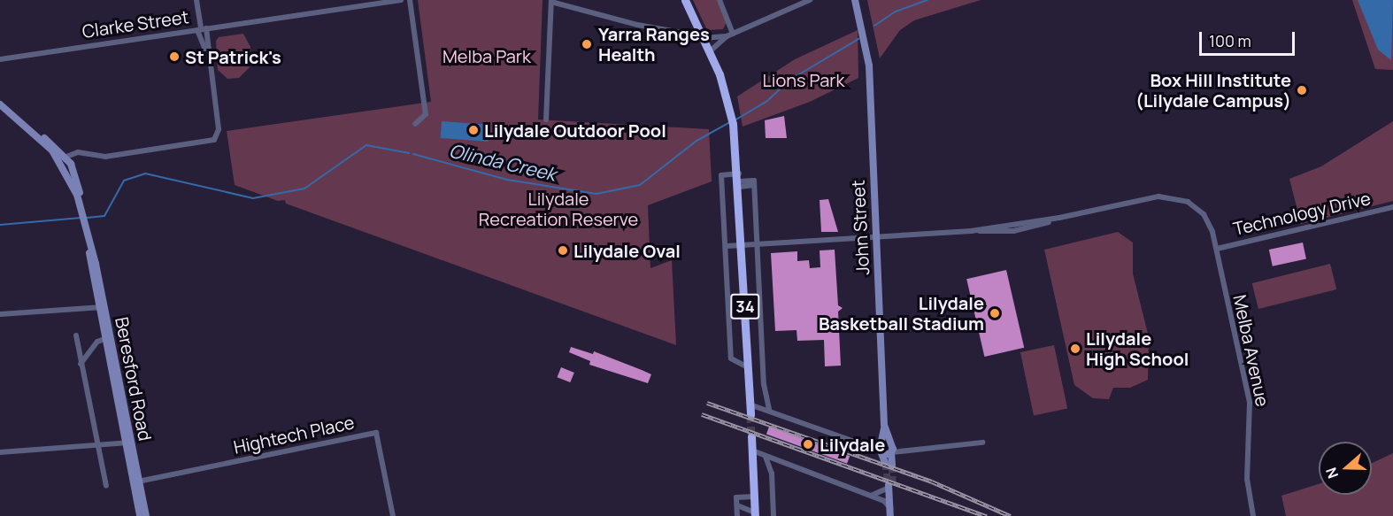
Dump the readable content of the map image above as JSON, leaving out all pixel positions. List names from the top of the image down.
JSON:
{
  "streets": {
    "highway": ["34"],
    "main road": ["John Street", "Beresford Road"],
    "street": [
      "Clarke Street",
      "Technology Drive",
      "Melba Avenue",
      "Hightech Place"
    ]
  },
  "crossings": [
    ["Technology Drive", "Melba Avenue"],
    ["John Street", "Melba Avenue"],
    ["Beresford Road", "Hightech Place"]
  ],
  "water": ["Olinda Creek"],
  "parks": ["Melba Park", "Lions Park", "Lilydale Recreation Reserve"],
  "places": [
    "Yarra Ranges Health",
    "St Patrick's",
    "Box Hill Institute (Lilydale Campus)",
    "Lilydale Outdoor Pool",
    "Lilydale Oval",
    "Lilydale Basketball Stadium",
    "Lilydale High School",
    "Lilydale"
  ],
  "scale_bar": "100 m",
  "north": "left"
}
